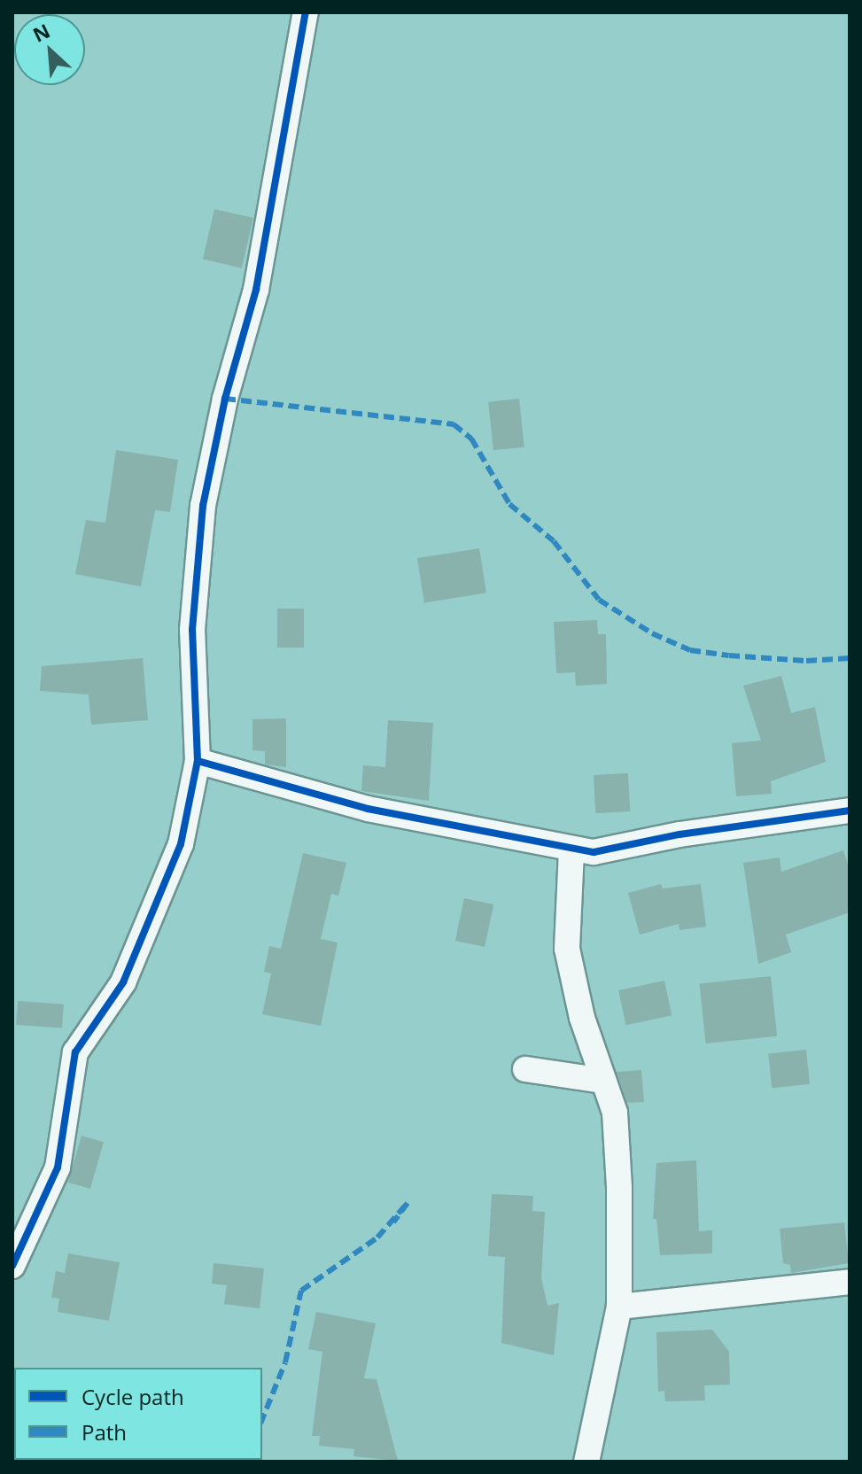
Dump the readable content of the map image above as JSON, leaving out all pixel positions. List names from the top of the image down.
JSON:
{
  "legend": ["Cycle path", "Path"],
  "north": "top left"
}
